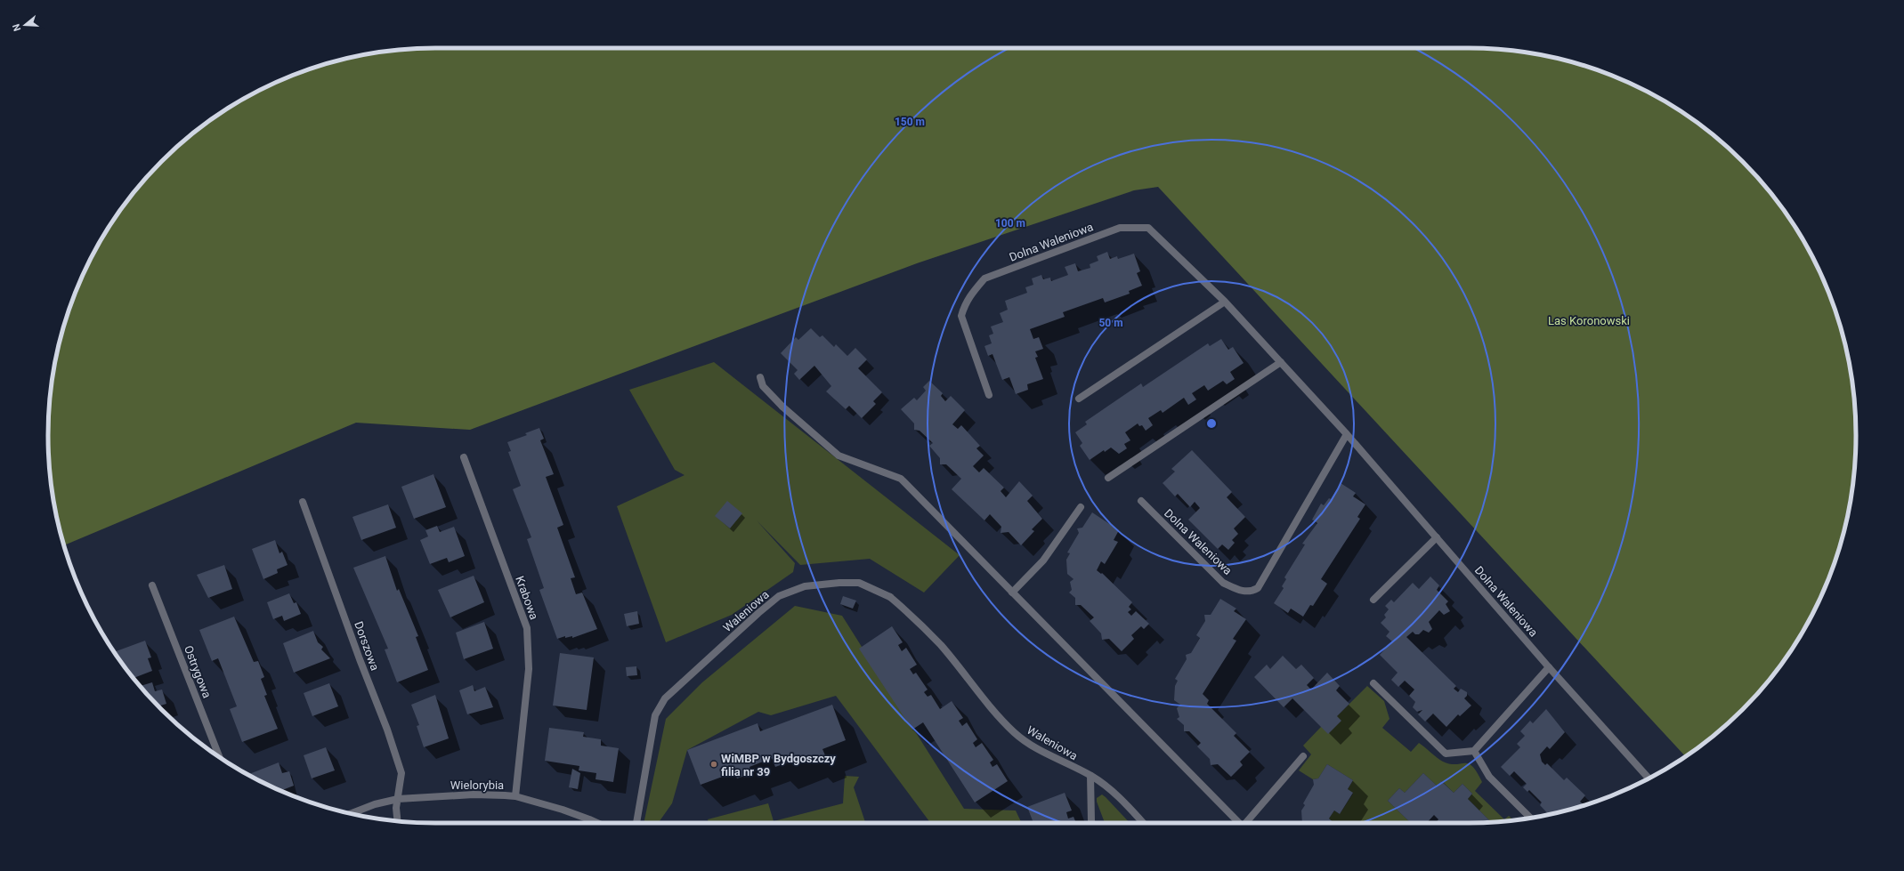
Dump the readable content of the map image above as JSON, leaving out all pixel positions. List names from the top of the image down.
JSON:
{
  "streets": {
    "street": [
      "Dolna Waleniowa",
      "Krabowa",
      "Waleniowa",
      "Dorszowa",
      "Ostrygowa",
      "Wielorybia"
    ]
  },
  "crossings": [
    ["Krabowa", "Wielorybia"],
    ["Dorszowa", "Wielorybia"]
  ],
  "parks": ["Las Koronowski"],
  "places": ["WiMBP w Bydgoszczy filia nr 39"],
  "north": "left",
  "rings": ["150 m", "100 m", "50 m"]
}
